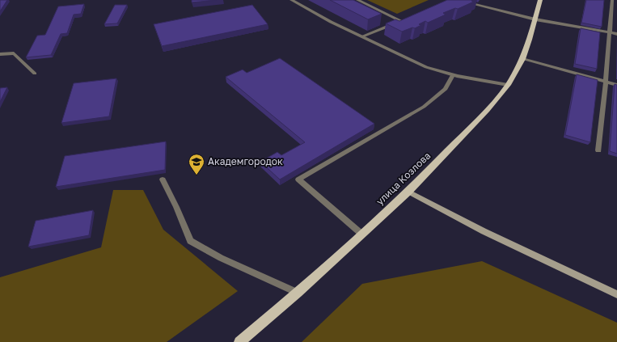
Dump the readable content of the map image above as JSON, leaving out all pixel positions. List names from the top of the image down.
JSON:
{
  "streets": {
    "main road": ["улица Козлова"]
  },
  "places": {
    "school or university": ["Академгородок"]
  }
}
